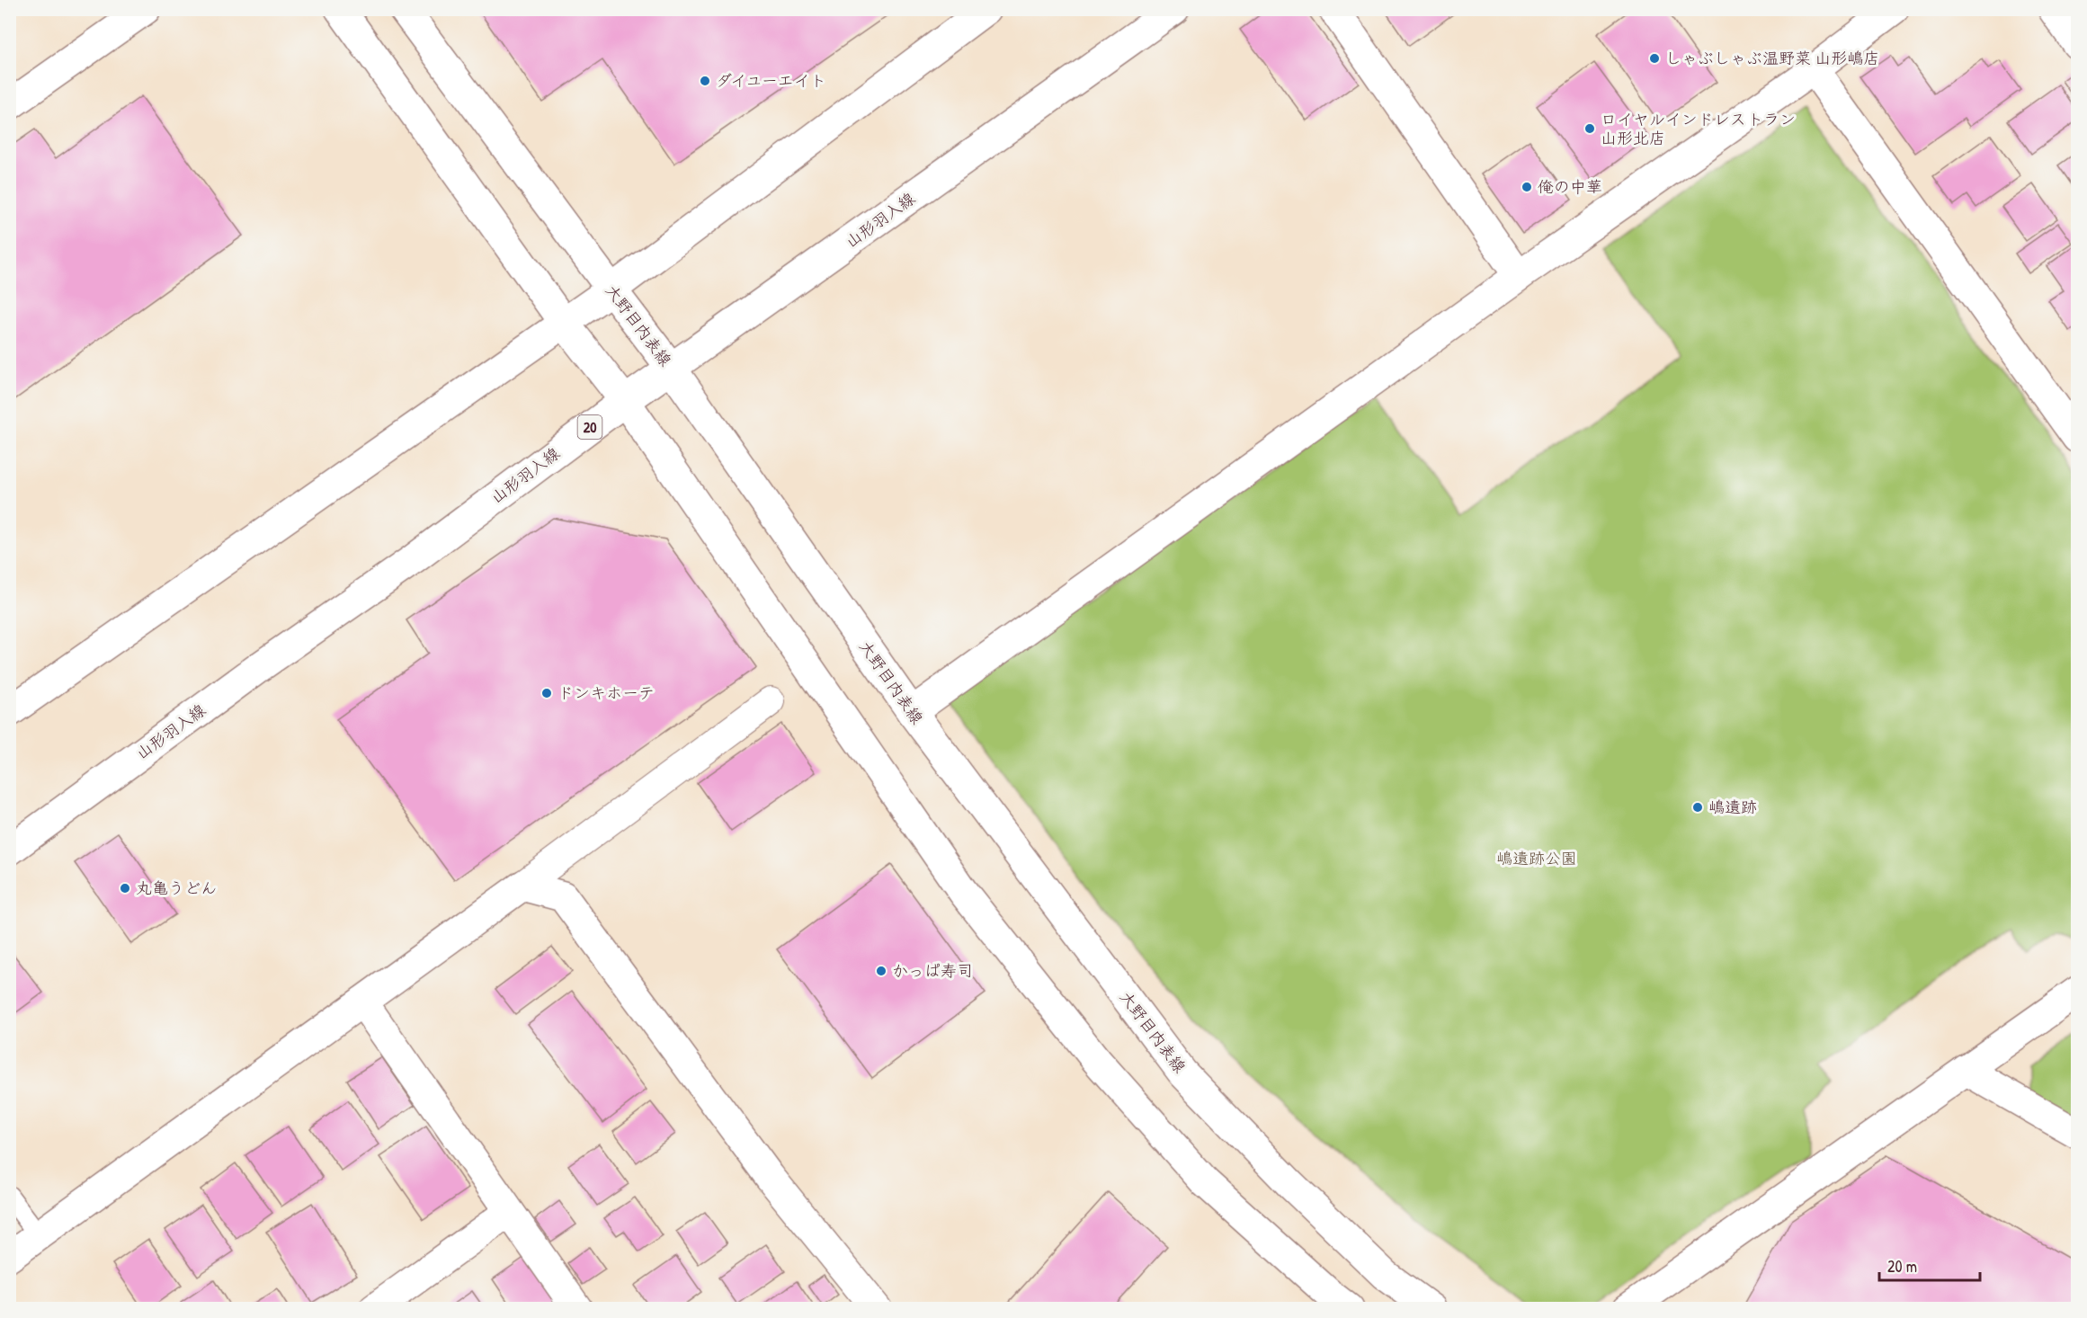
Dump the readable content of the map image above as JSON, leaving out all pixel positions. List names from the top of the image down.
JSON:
{
  "streets": {
    "main road": ["山形羽入線", "大野目内表線", "20"]
  },
  "crossings": [
    ["山形羽入線", "大野目内表線"]
  ],
  "parks": ["嶋遺跡公園"],
  "places": [
    "しゃぶしゃぶ温野菜 山形嶋店",
    "ダイユーエイト",
    "ロイヤルインドレストラン 山形北店",
    "俺の中華",
    "ドンキホーテ",
    "嶋遺跡",
    "丸亀うどん",
    "かっぱ寿司"
  ],
  "scale_bar": "20 m"
}
